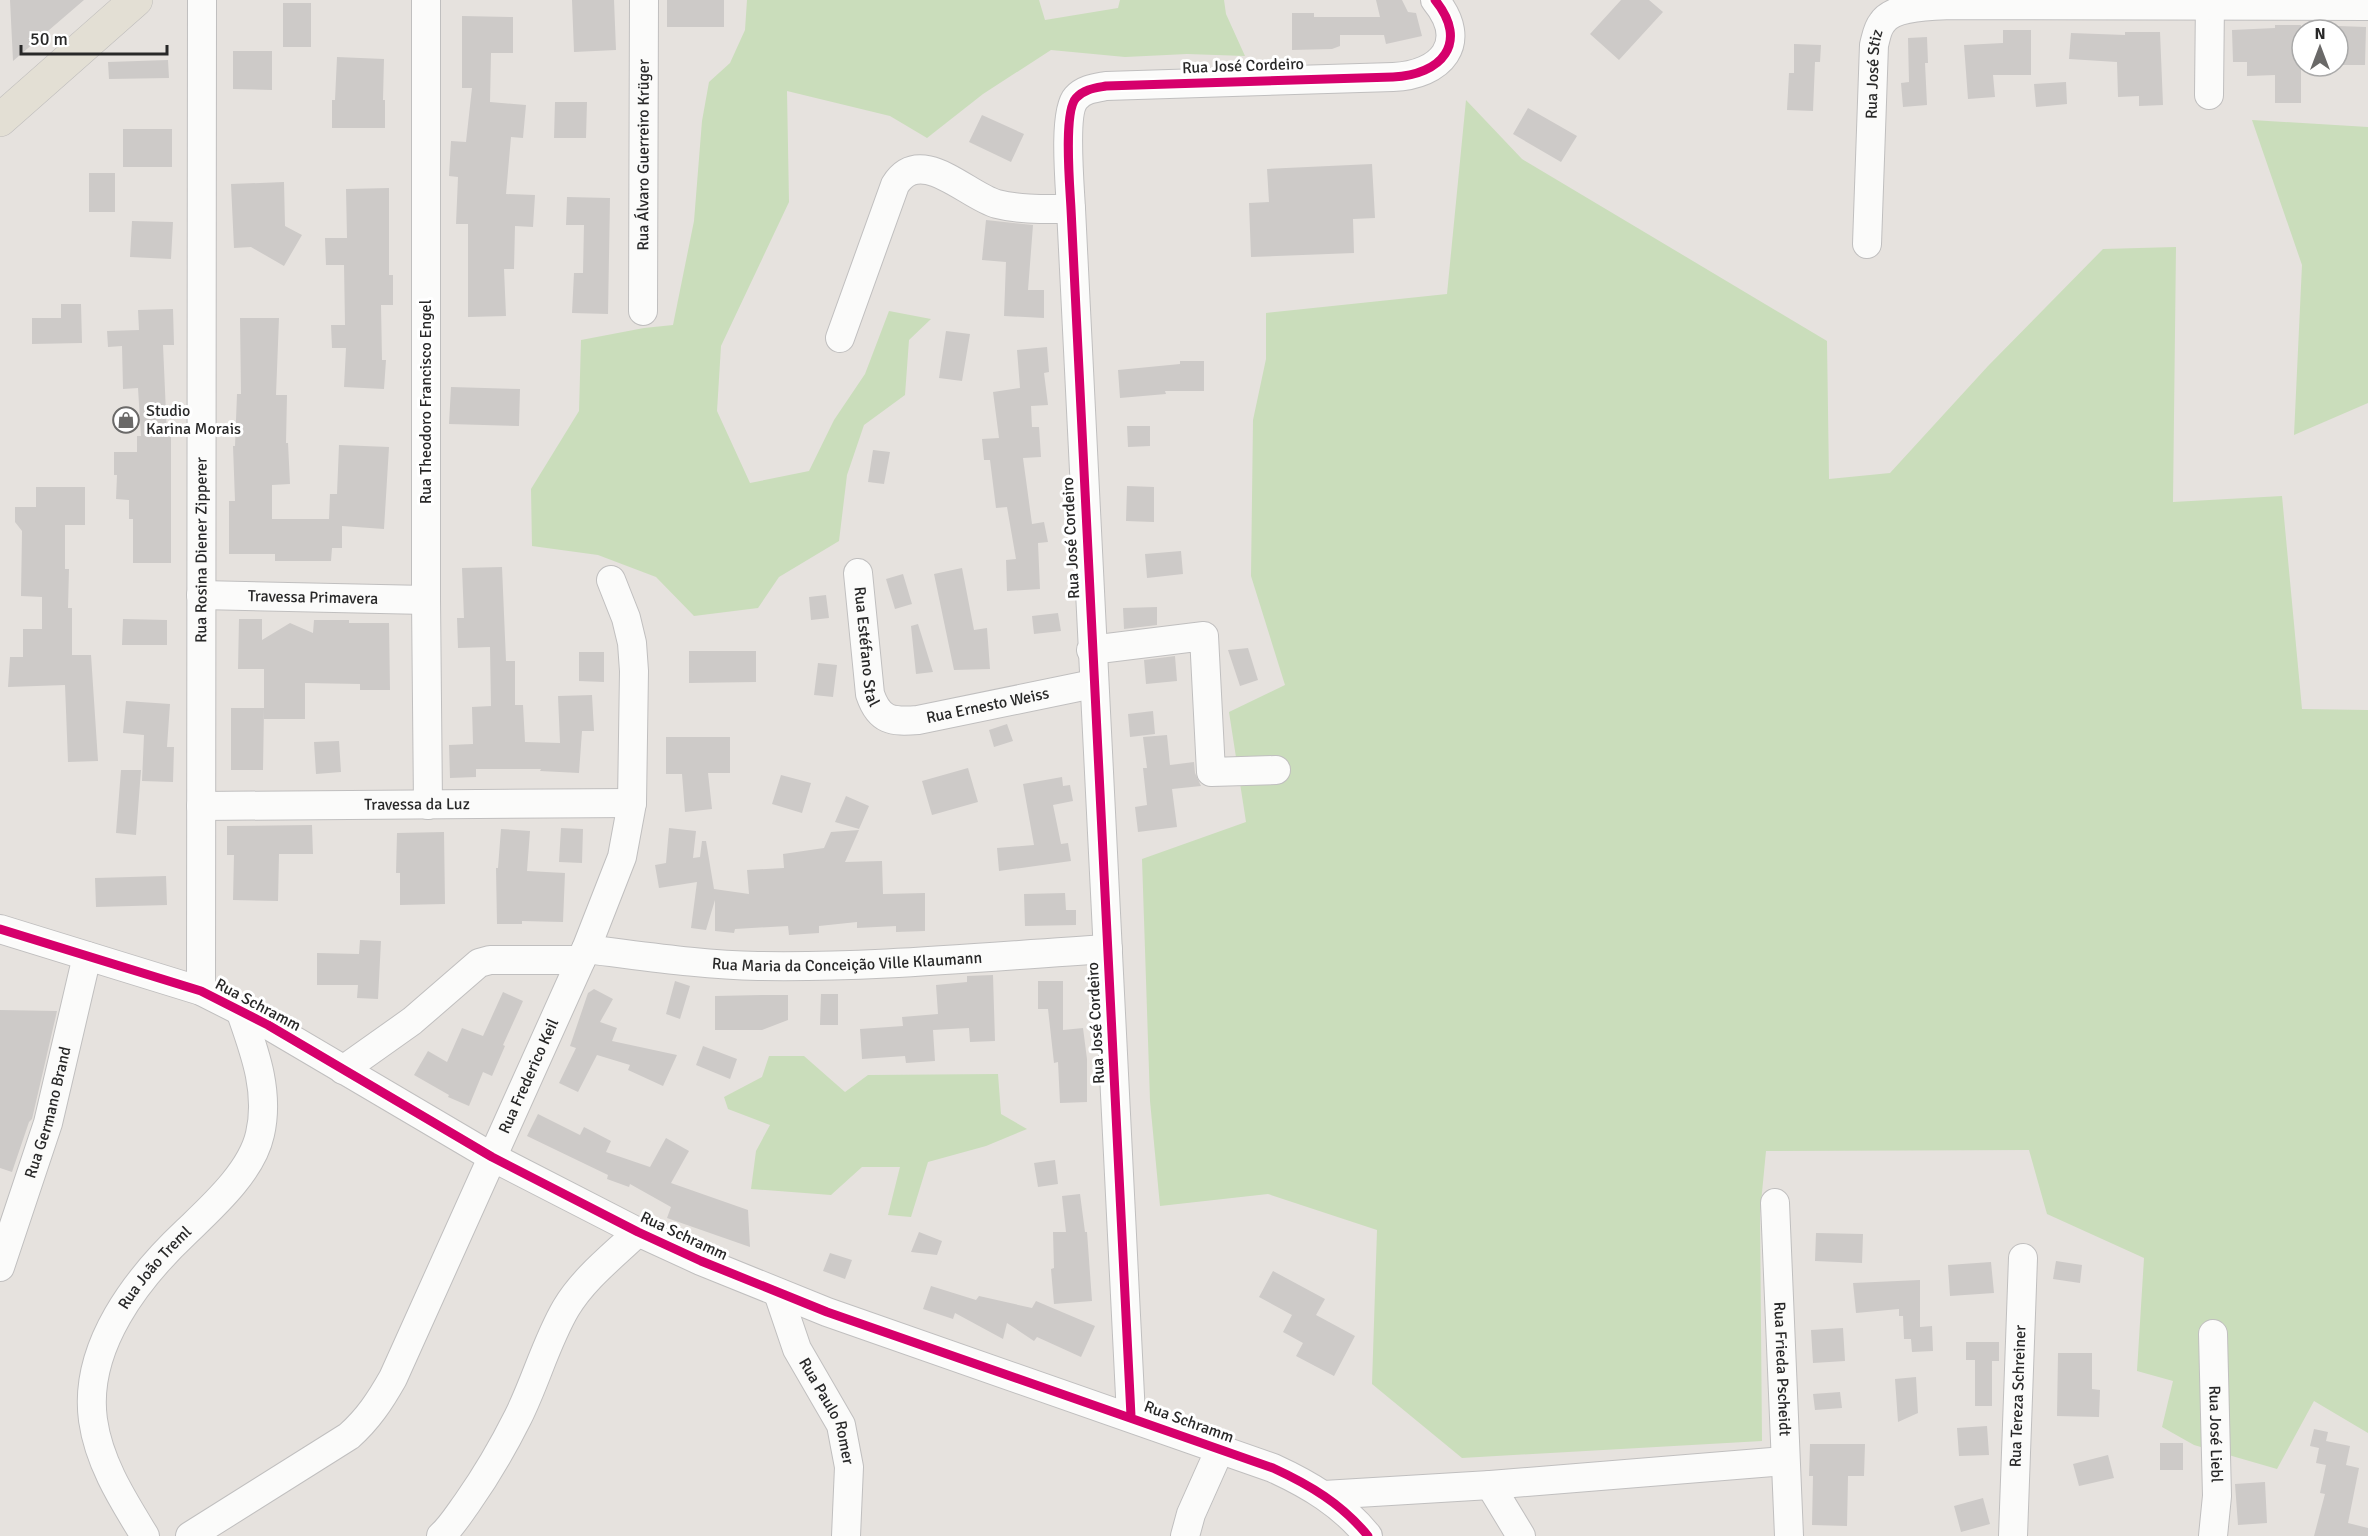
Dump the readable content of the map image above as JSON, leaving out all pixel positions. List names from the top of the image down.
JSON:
{
  "streets": {
    "street": [
      "Rua José Cordeiro",
      "Rua José Stiz",
      "Rua Álvaro Guerreiro Krüger",
      "Rua Theodoro Francisco Engel",
      "Rua Rosina Diener Zipperer",
      "Travessa Primavera",
      "Rua Estéfano Stal",
      "Rua Ernesto Weiss",
      "Travessa da Luz",
      "Rua Maria da Conceição Ville Klaumann",
      "Rua Schramm",
      "Rua Frederico Keil",
      "Rua Germano Brand",
      "Rua João Treml",
      "Rua Frieda Pscheidt",
      "Rua Tereza Schreiner",
      "Rua Paulo Romer",
      "Rua José Liebl"
    ]
  },
  "crossings": [
    ["Rua José Cordeiro", "Rua Ernesto Weiss"],
    ["Rua José Cordeiro", "Rua Maria da Conceição Ville Klaumann"],
    ["Rua José Cordeiro", "Rua Schramm"],
    ["Rua Theodoro Francisco Engel", "Travessa Primavera"],
    ["Rua Theodoro Francisco Engel", "Travessa da Luz"],
    ["Rua Rosina Diener Zipperer", "Travessa Primavera"],
    ["Rua Rosina Diener Zipperer", "Travessa da Luz"],
    ["Rua Rosina Diener Zipperer", "Rua Schramm"],
    ["Rua Estéfano Stal", "Rua Ernesto Weiss"],
    ["Travessa da Luz", "Rua Frederico Keil"],
    ["Rua Maria da Conceição Ville Klaumann", "Rua Schramm"],
    ["Rua Maria da Conceição Ville Klaumann", "Rua Frederico Keil"],
    ["Rua Schramm", "Rua Frederico Keil"],
    ["Rua Schramm", "Rua Germano Brand"],
    ["Rua Schramm", "Rua João Treml"],
    ["Rua Schramm", "Rua Paulo Romer"]
  ],
  "places": {
    "shop": ["Studio Karina Morais"]
  },
  "scale_bar": "50 m",
  "north": "top"
}
